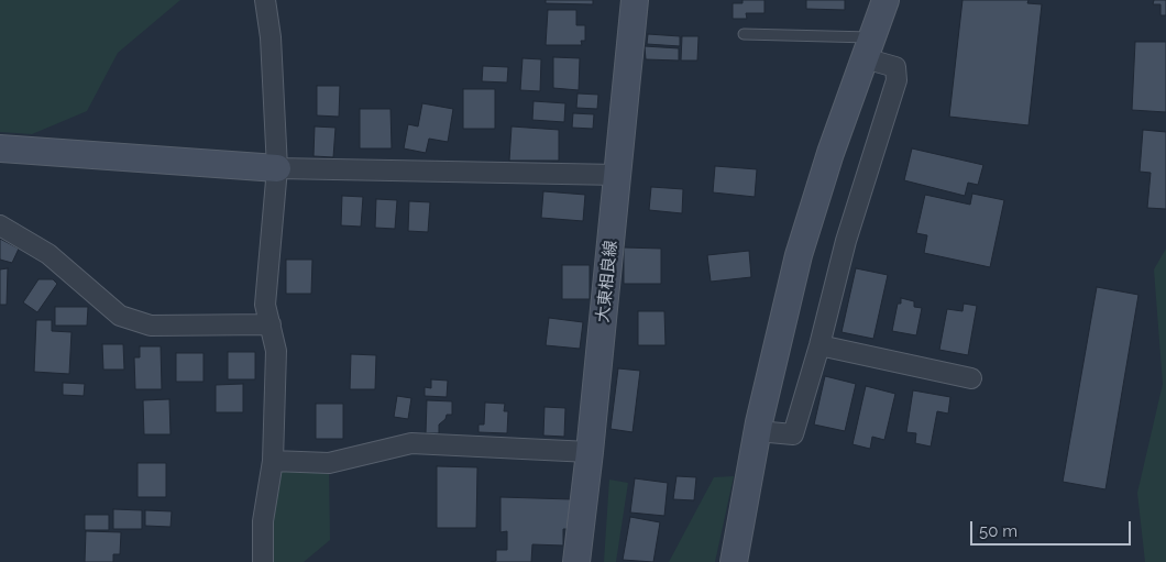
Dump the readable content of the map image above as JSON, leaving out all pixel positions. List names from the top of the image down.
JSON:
{
  "streets": {
    "street": ["大東相良線"]
  },
  "scale_bar": "50 m"
}
